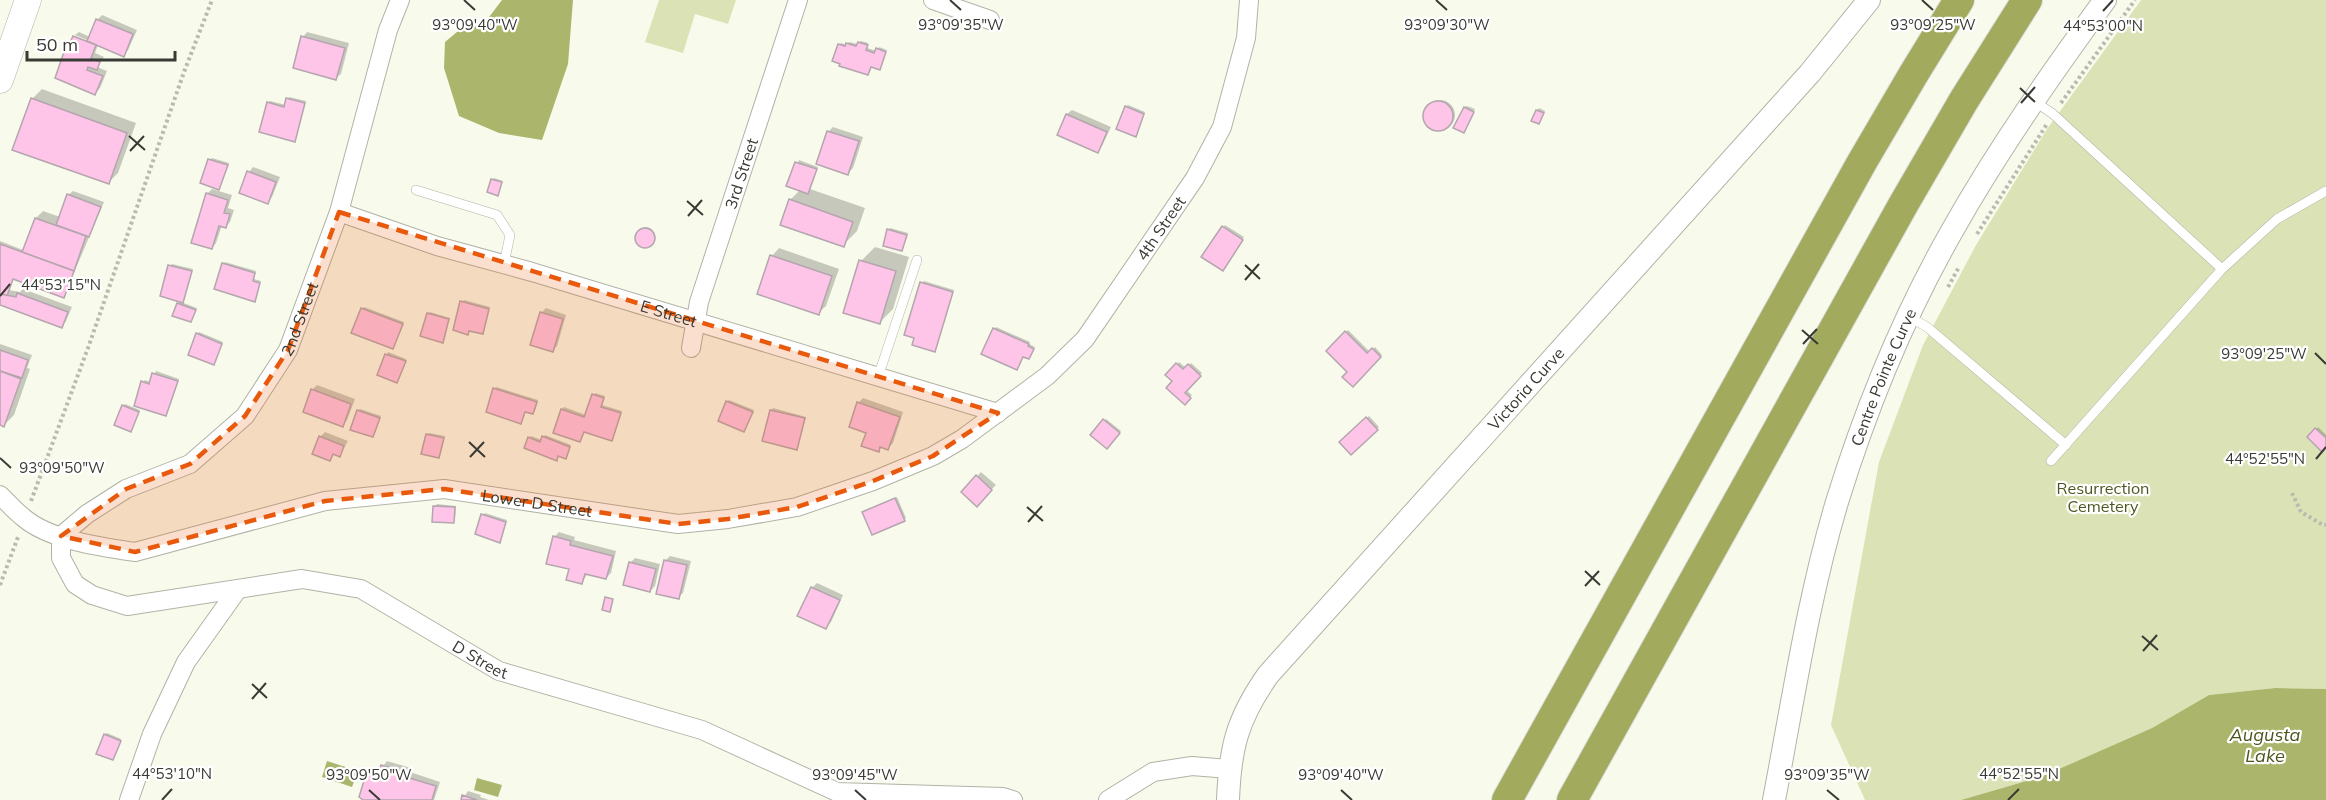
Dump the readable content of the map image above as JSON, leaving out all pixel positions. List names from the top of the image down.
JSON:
{
  "streets": {
    "street": [
      "3rd Street",
      "4th Street",
      "E Street",
      "2nd Street",
      "Centre Pointe Curve",
      "Victoria Curve",
      "Lower D Street",
      "D Street"
    ]
  },
  "crossings": [
    ["3rd Street", "E Street"],
    ["4th Street", "E Street"],
    ["4th Street", "Lower D Street"],
    ["E Street", "2nd Street"],
    ["E Street", "Lower D Street"],
    ["2nd Street", "Lower D Street"],
    ["2nd Street", "D Street"],
    ["Lower D Street", "D Street"]
  ],
  "water": ["Augusta Lake"],
  "parks": ["Resurrection Cemetery"],
  "scale_bar": "50 m",
  "coordinates": [
    "93°09'40\"W",
    "93°09'35\"W",
    "93°09'25\"W",
    "93°09'30\"W",
    "44°53'00\"N",
    "44°53'15\"N",
    "44°52'55\"N",
    "93°09'50\"W",
    "44°53'10\"N",
    "93°09'45\"W"
  ]
}
